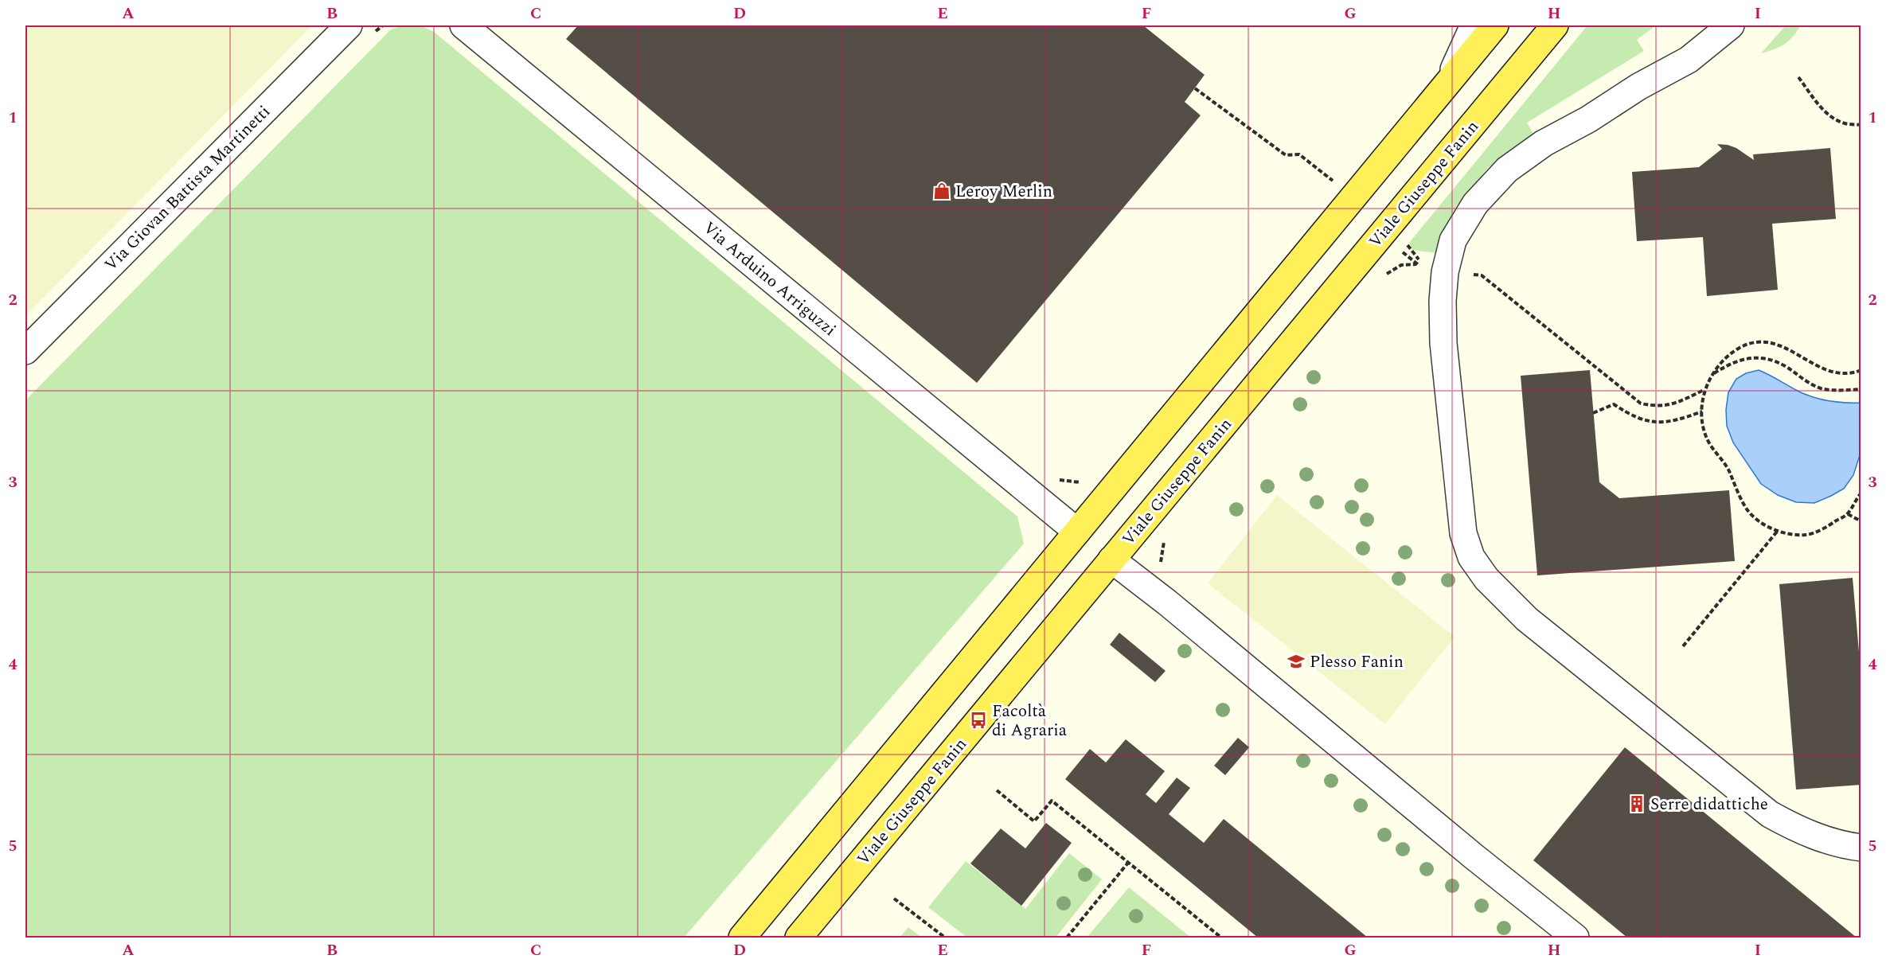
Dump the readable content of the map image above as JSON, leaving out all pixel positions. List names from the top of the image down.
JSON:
{
  "streets": {
    "main road": ["Viale Giuseppe Fanin"],
    "street": ["Via Giovan Battista Martinetti", "Via Arduino Arriguzzi"]
  },
  "places": {
    "shop": ["Leroy Merlin"],
    "school or university": ["Plesso Fanin"],
    "bus stop": ["Facoltà di Agraria"],
    "building": ["Serre didattiche"]
  },
  "grid": {
    "columns": [
      "A",
      "B",
      "C",
      "D",
      "E",
      "F",
      "G",
      "H",
      "I"
    ],
    "rows": [
      "1",
      "2",
      "3",
      "4",
      "5"
    ]
  }
}
